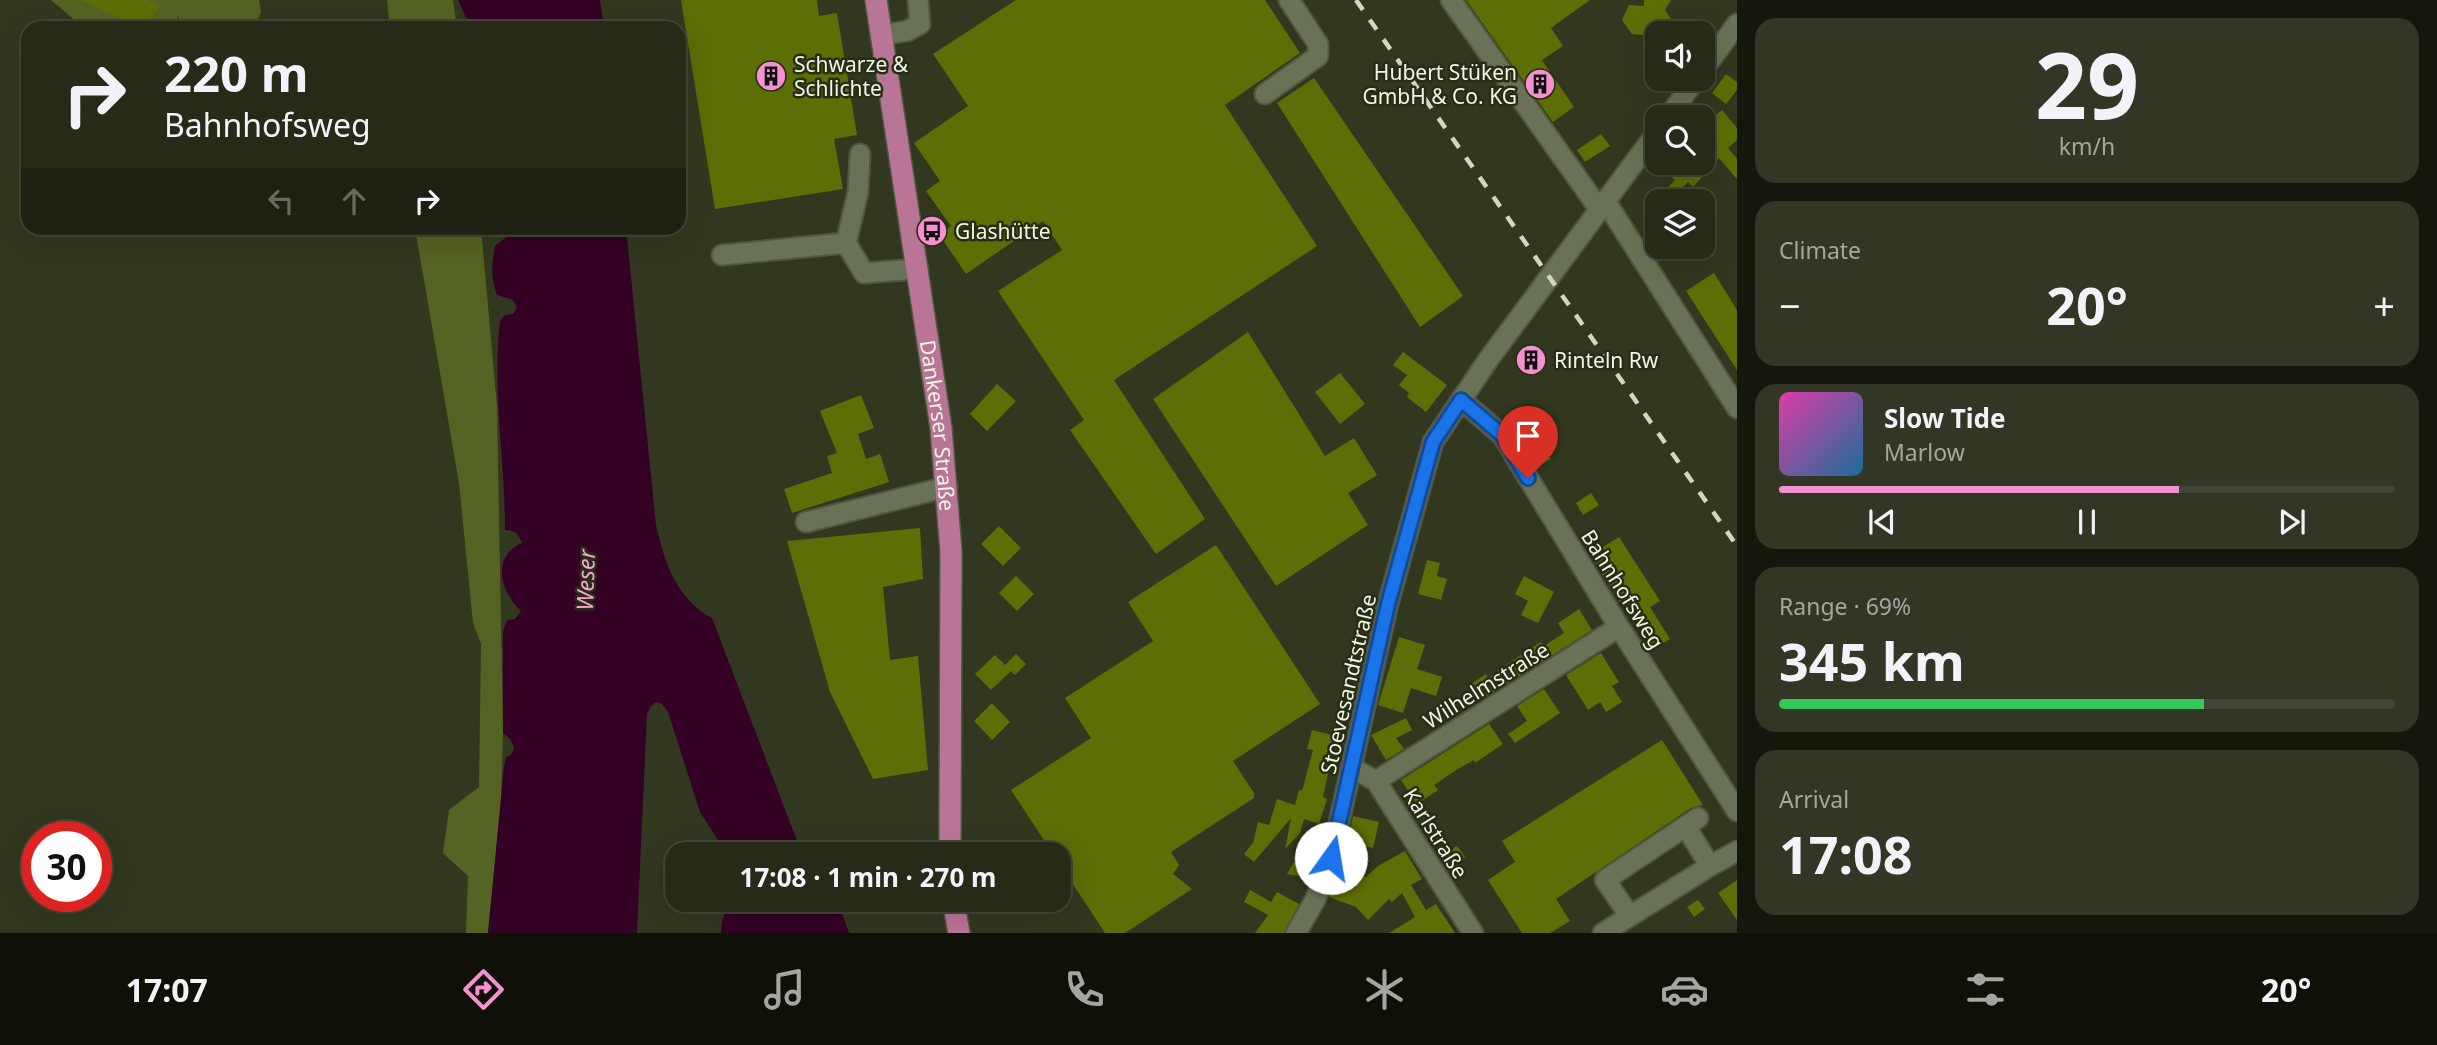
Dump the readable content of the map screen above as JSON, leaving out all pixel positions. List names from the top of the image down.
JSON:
{
  "streets": {
    "main road": ["Dankerser Straße"],
    "street": [
      "Bahnhofsweg",
      "Stoevesandtstraße",
      "Wilhelmstraße",
      "Karlstraße"
    ]
  },
  "crossings": [
    ["Bahnhofsweg", "Stoevesandtstraße"],
    ["Bahnhofsweg", "Wilhelmstraße"],
    ["Stoevesandtstraße", "Karlstraße"],
    ["Wilhelmstraße", "Karlstraße"]
  ],
  "water": ["Weser"],
  "places": {
    "building": ["Schwarze & Schlichte", "Hubert Stüken GmbH & Co. KG", "Rinteln Rw"],
    "bus stop": ["Glashütte"]
  },
  "page": {
    "tile": [
      ["29", "km/h"],
      "Climate",
      ["Range · 69%", "345 km"],
      ["Arrival", "17:08"]
    ],
    "turn": ["220 m", "Bahnhofsweg"],
    "heat": ["−", "20°", "+"],
    "song": ["Slow Tide", "Marlow"],
    "limit": "30",
    "trip": "17:08 · 1 min · 270 m",
    "tabs": ["17:07", "20°"]
  }
}
